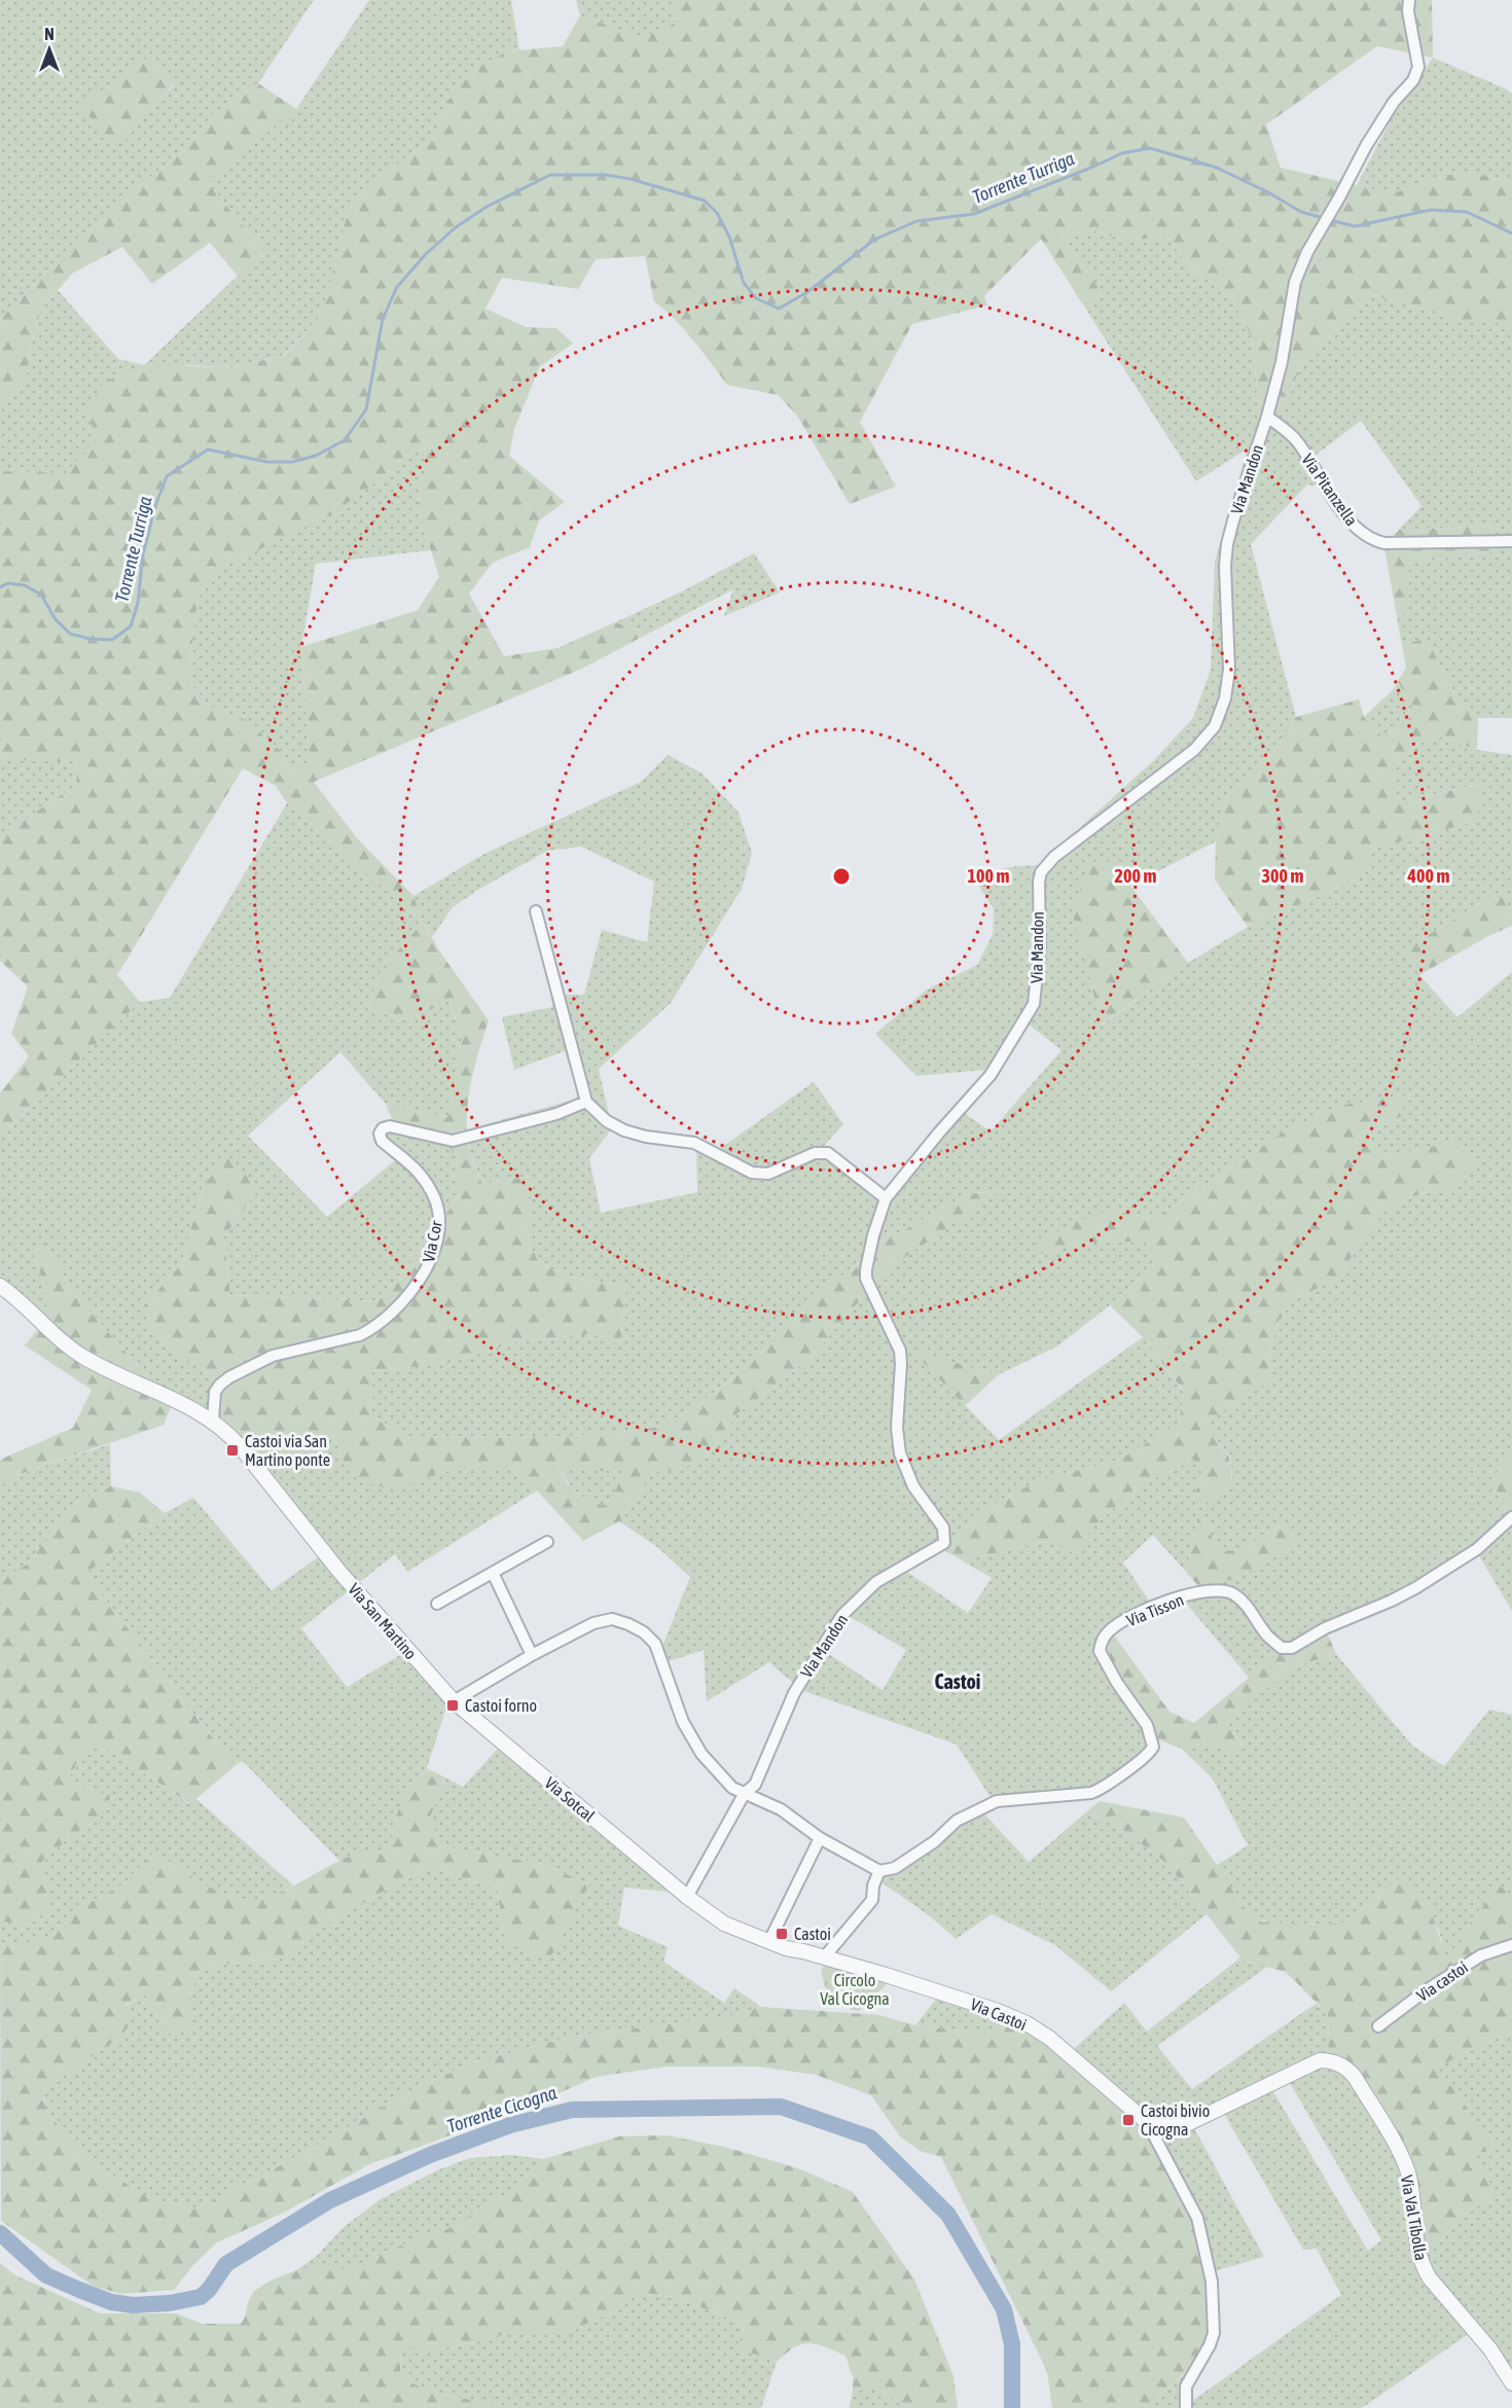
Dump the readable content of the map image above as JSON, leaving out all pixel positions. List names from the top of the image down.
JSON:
{
  "streets": {
    "street": [
      "Via Mandon",
      "Via Pitanzella",
      "Via Cor",
      "Via Tisson",
      "Via San Martino",
      "Via Sotcal",
      "Via castoi",
      "Via Castoi",
      "Via Val Tibolla"
    ]
  },
  "crossings": [
    ["Via Mandon", "Via Pitanzella"],
    ["Via Cor", "Via San Martino"],
    ["Via San Martino", "Via Sotcal"],
    ["Via Sotcal", "Via Castoi"],
    ["Via Castoi", "Via Val Tibolla"]
  ],
  "districts": ["Castoi"],
  "water": ["Torrente Turriga", "Torrente Cicogna"],
  "parks": ["Circolo Val Cicogna"],
  "places": {
    "transit": [
      "Castoi via San Martino ponte",
      "Castoi forno",
      "Castoi",
      "Castoi bivio Cicogna"
    ]
  },
  "north": "top",
  "rings": [
    "100 m",
    "200 m",
    "300 m",
    "400 m"
  ]
}
